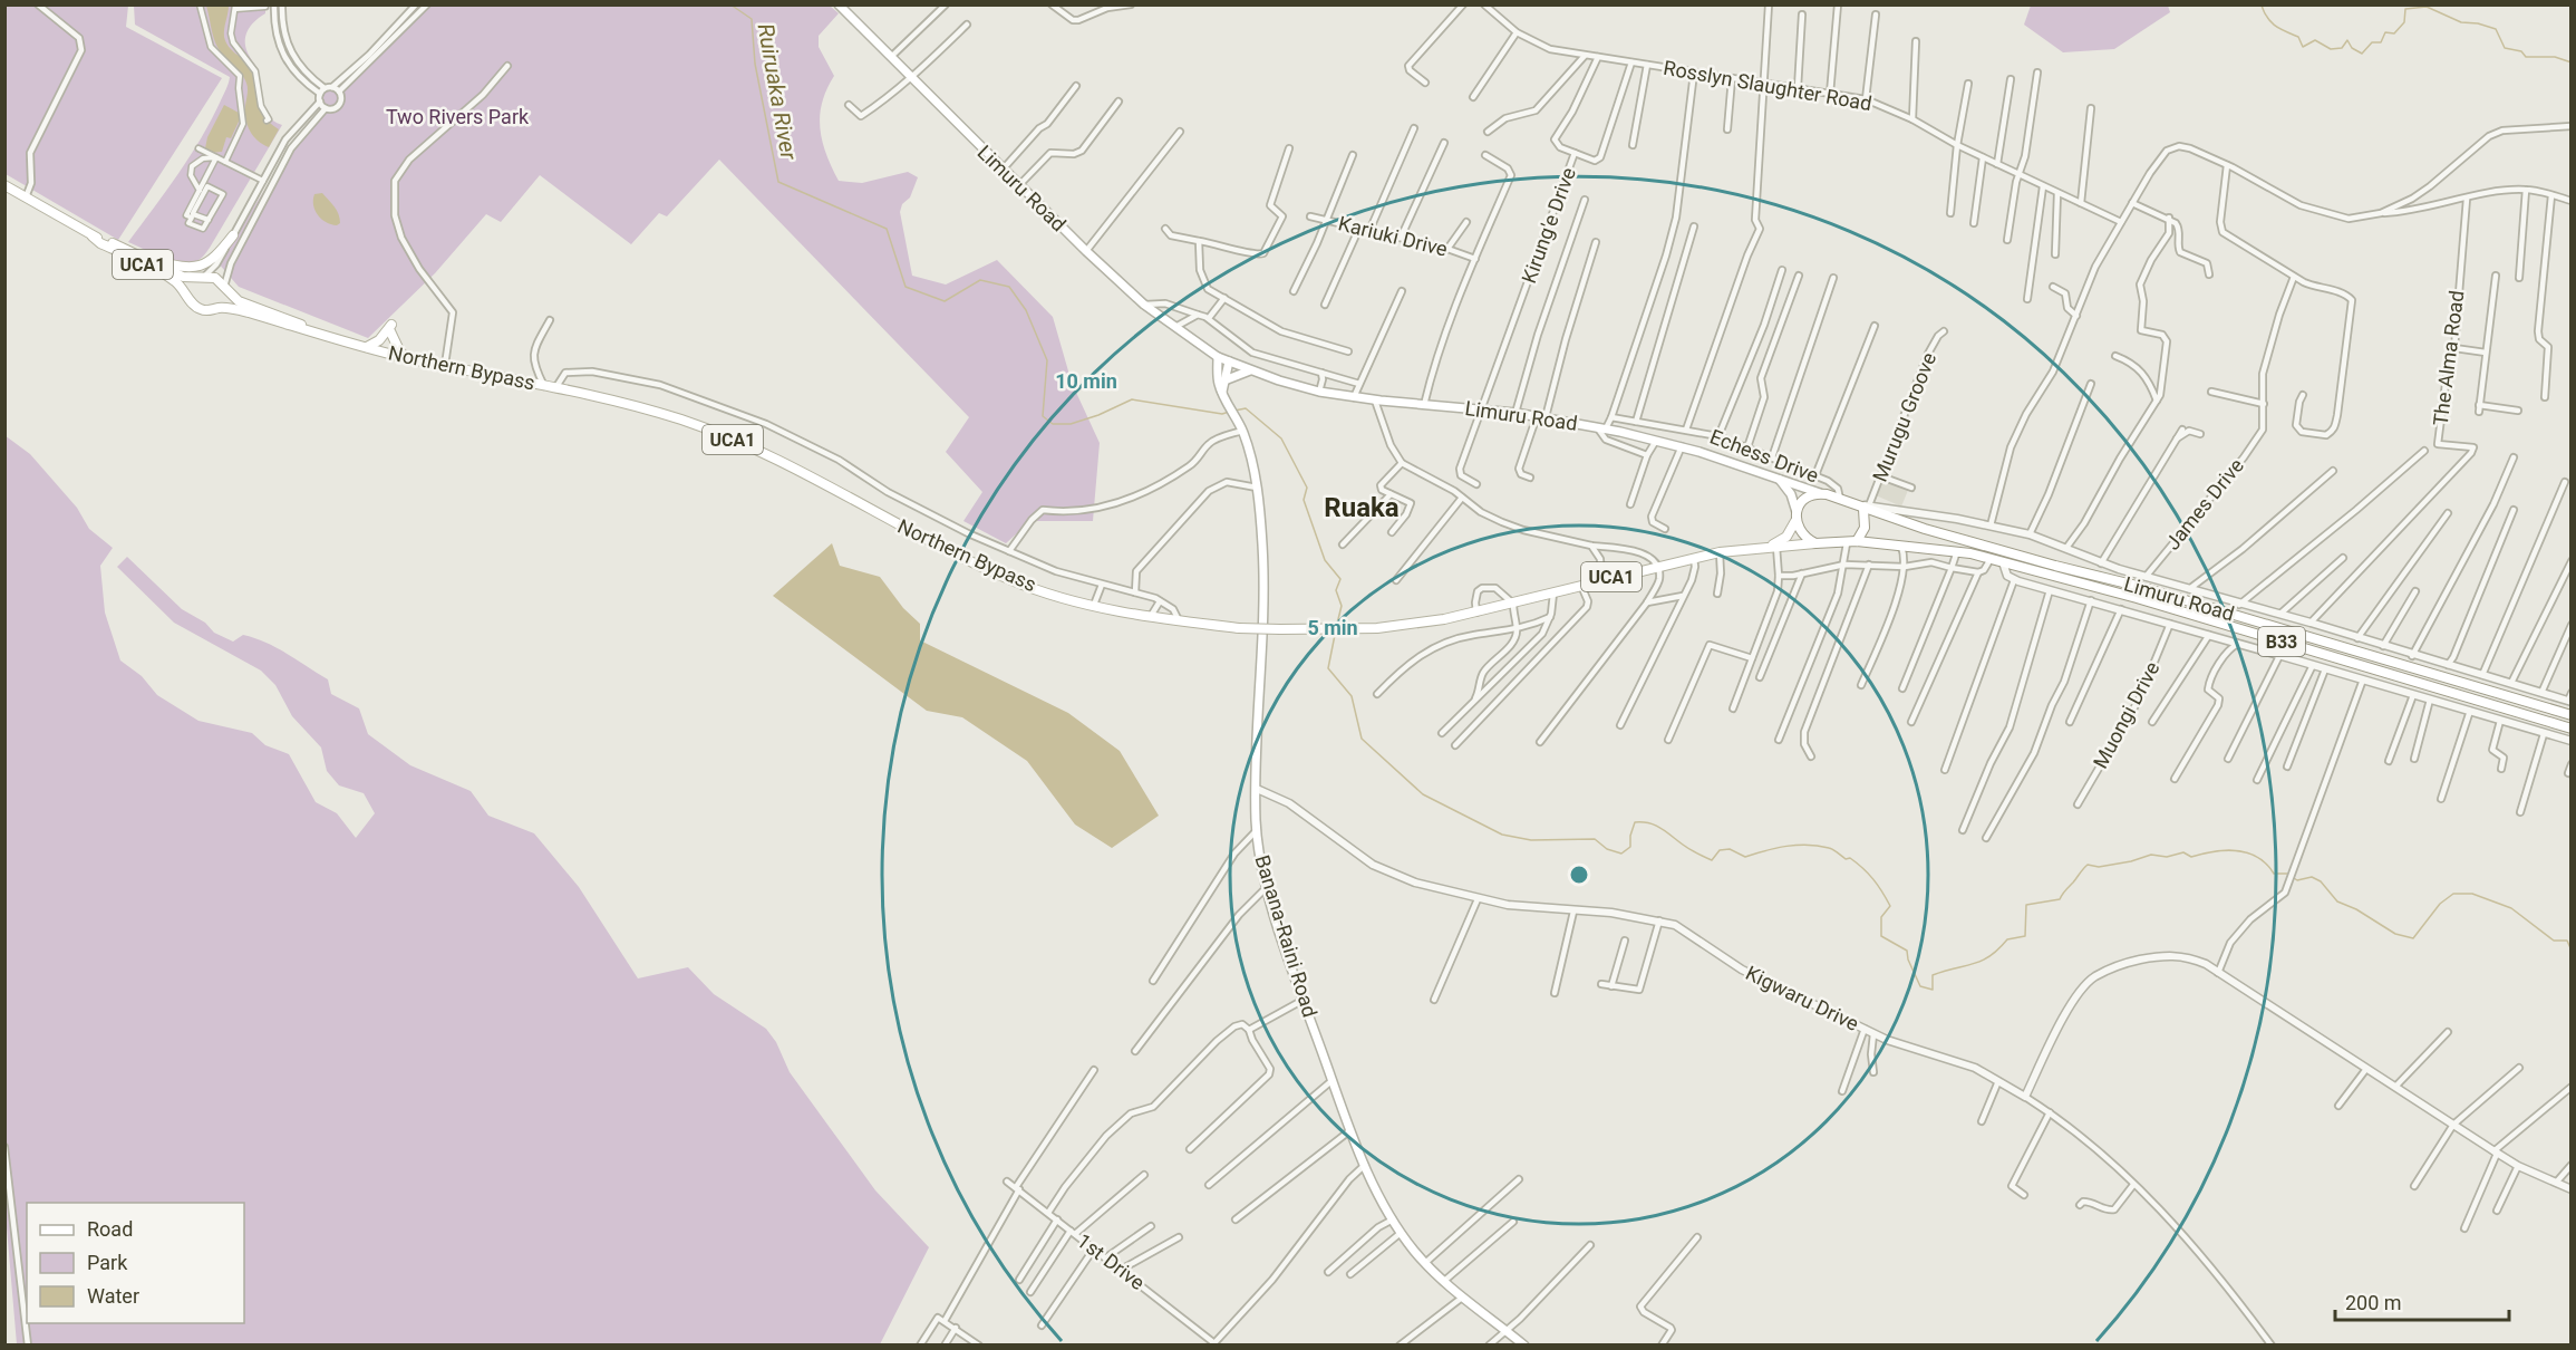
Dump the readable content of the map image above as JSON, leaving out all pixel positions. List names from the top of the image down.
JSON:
{
  "streets": {
    "main road": [
      "Limuru Road",
      "UCA1",
      "Northern Bypass",
      "B33",
      "Banana-Raini Road"
    ],
    "street": [
      "Rosslyn Slaughter Road",
      "Kirung'e Drive",
      "Kariuki Drive",
      "The Alma Road",
      "Murugu Groove",
      "Echess Drive",
      "James Drive",
      "Muongi Drive",
      "Kigwaru Drive",
      "1st Drive"
    ]
  },
  "crossings": [
    ["Rosslyn Slaughter Road", "Kirung'e Drive"],
    ["Limuru Road", "Kirung'e Drive"],
    ["Limuru Road", "Kariuki Drive"],
    ["Limuru Road", "Northern Bypass"],
    ["Limuru Road", "Murugu Groove"],
    ["Limuru Road", "Echess Drive"],
    ["UCA1", "Northern Bypass"],
    ["Northern Bypass", "Murugu Groove"],
    ["Northern Bypass", "Echess Drive"],
    ["Murugu Groove", "Echess Drive"],
    ["Banana-Raini Road", "Kigwaru Drive"]
  ],
  "districts": ["Ruaka"],
  "water": ["Ruiruaka River"],
  "parks": ["Two Rivers Park"],
  "legend": ["Road", "Park", "Water"],
  "scale_bar": "200 m",
  "rings": ["10 min", "5 min"]
}
